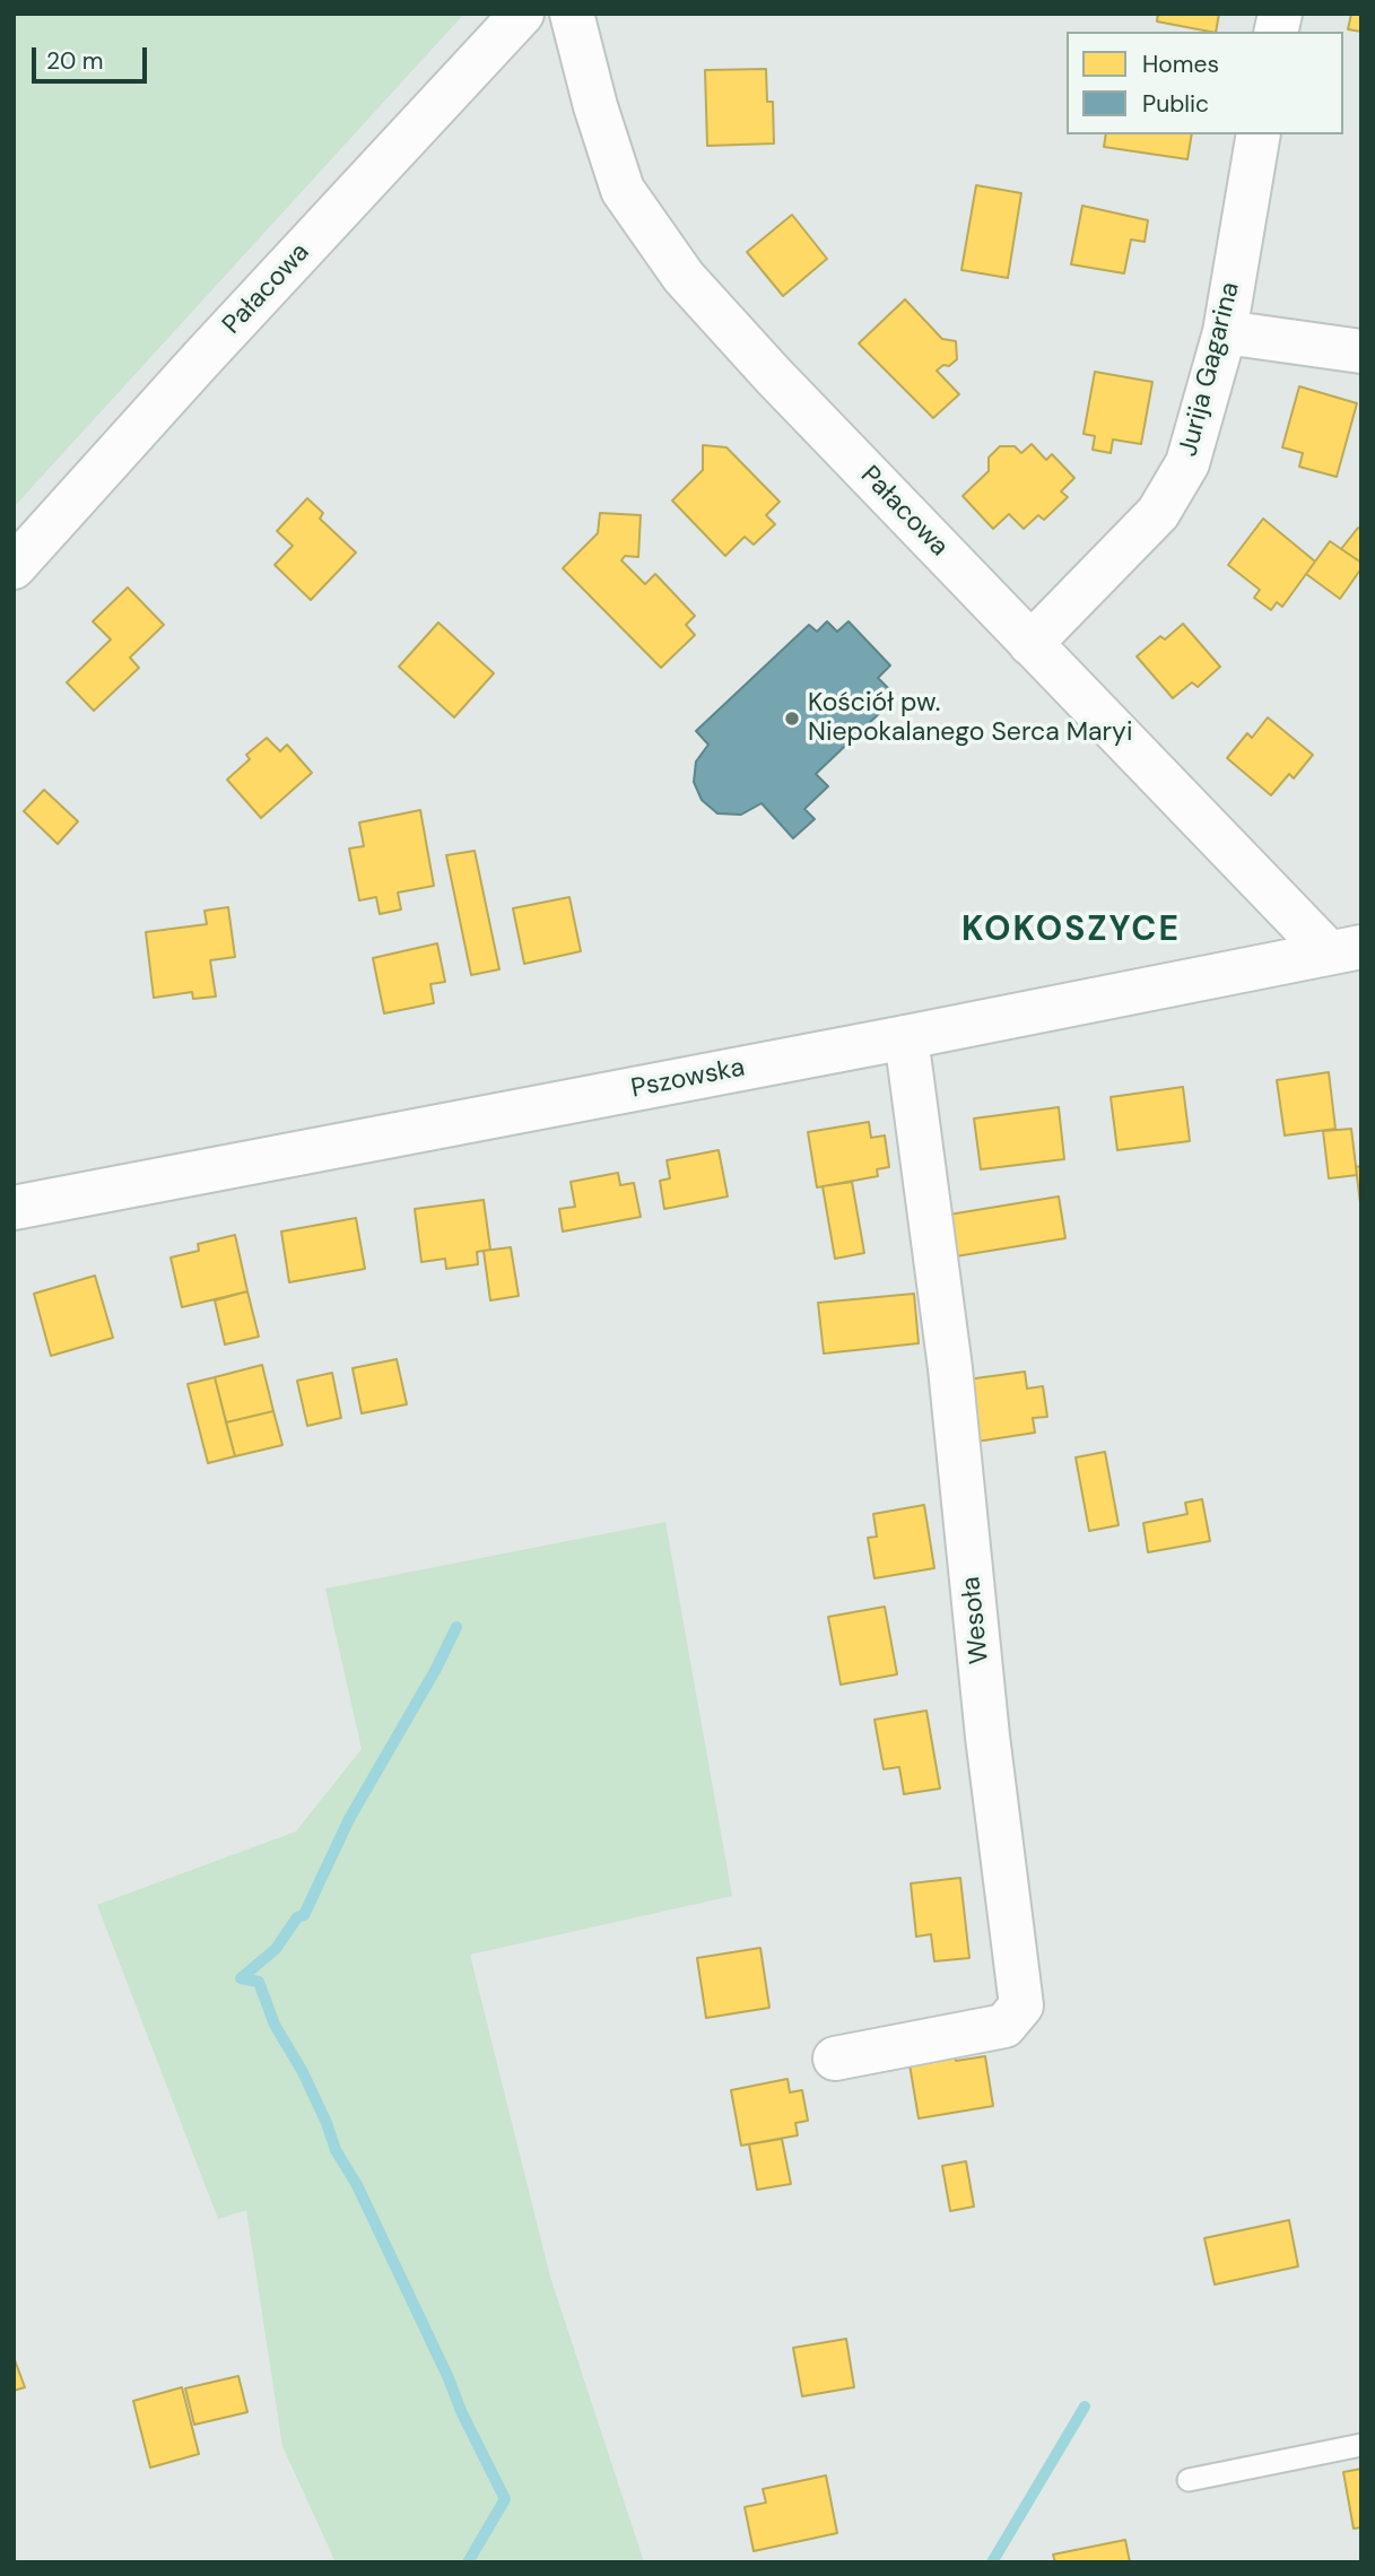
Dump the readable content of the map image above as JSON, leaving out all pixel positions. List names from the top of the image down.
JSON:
{
  "streets": {
    "street": [
      "Pałacowa",
      "Jurija Gagarina",
      "Pszowska",
      "Wesoła"
    ]
  },
  "crossings": [
    ["Pałacowa", "Jurija Gagarina"],
    ["Pałacowa", "Pszowska"],
    ["Pszowska", "Wesoła"]
  ],
  "districts": ["KOKOSZYCE"],
  "places": ["Kościół pw. Niepokalanego Serca Maryi"],
  "legend": ["Homes", "Public"],
  "scale_bar": "20 m"
}
